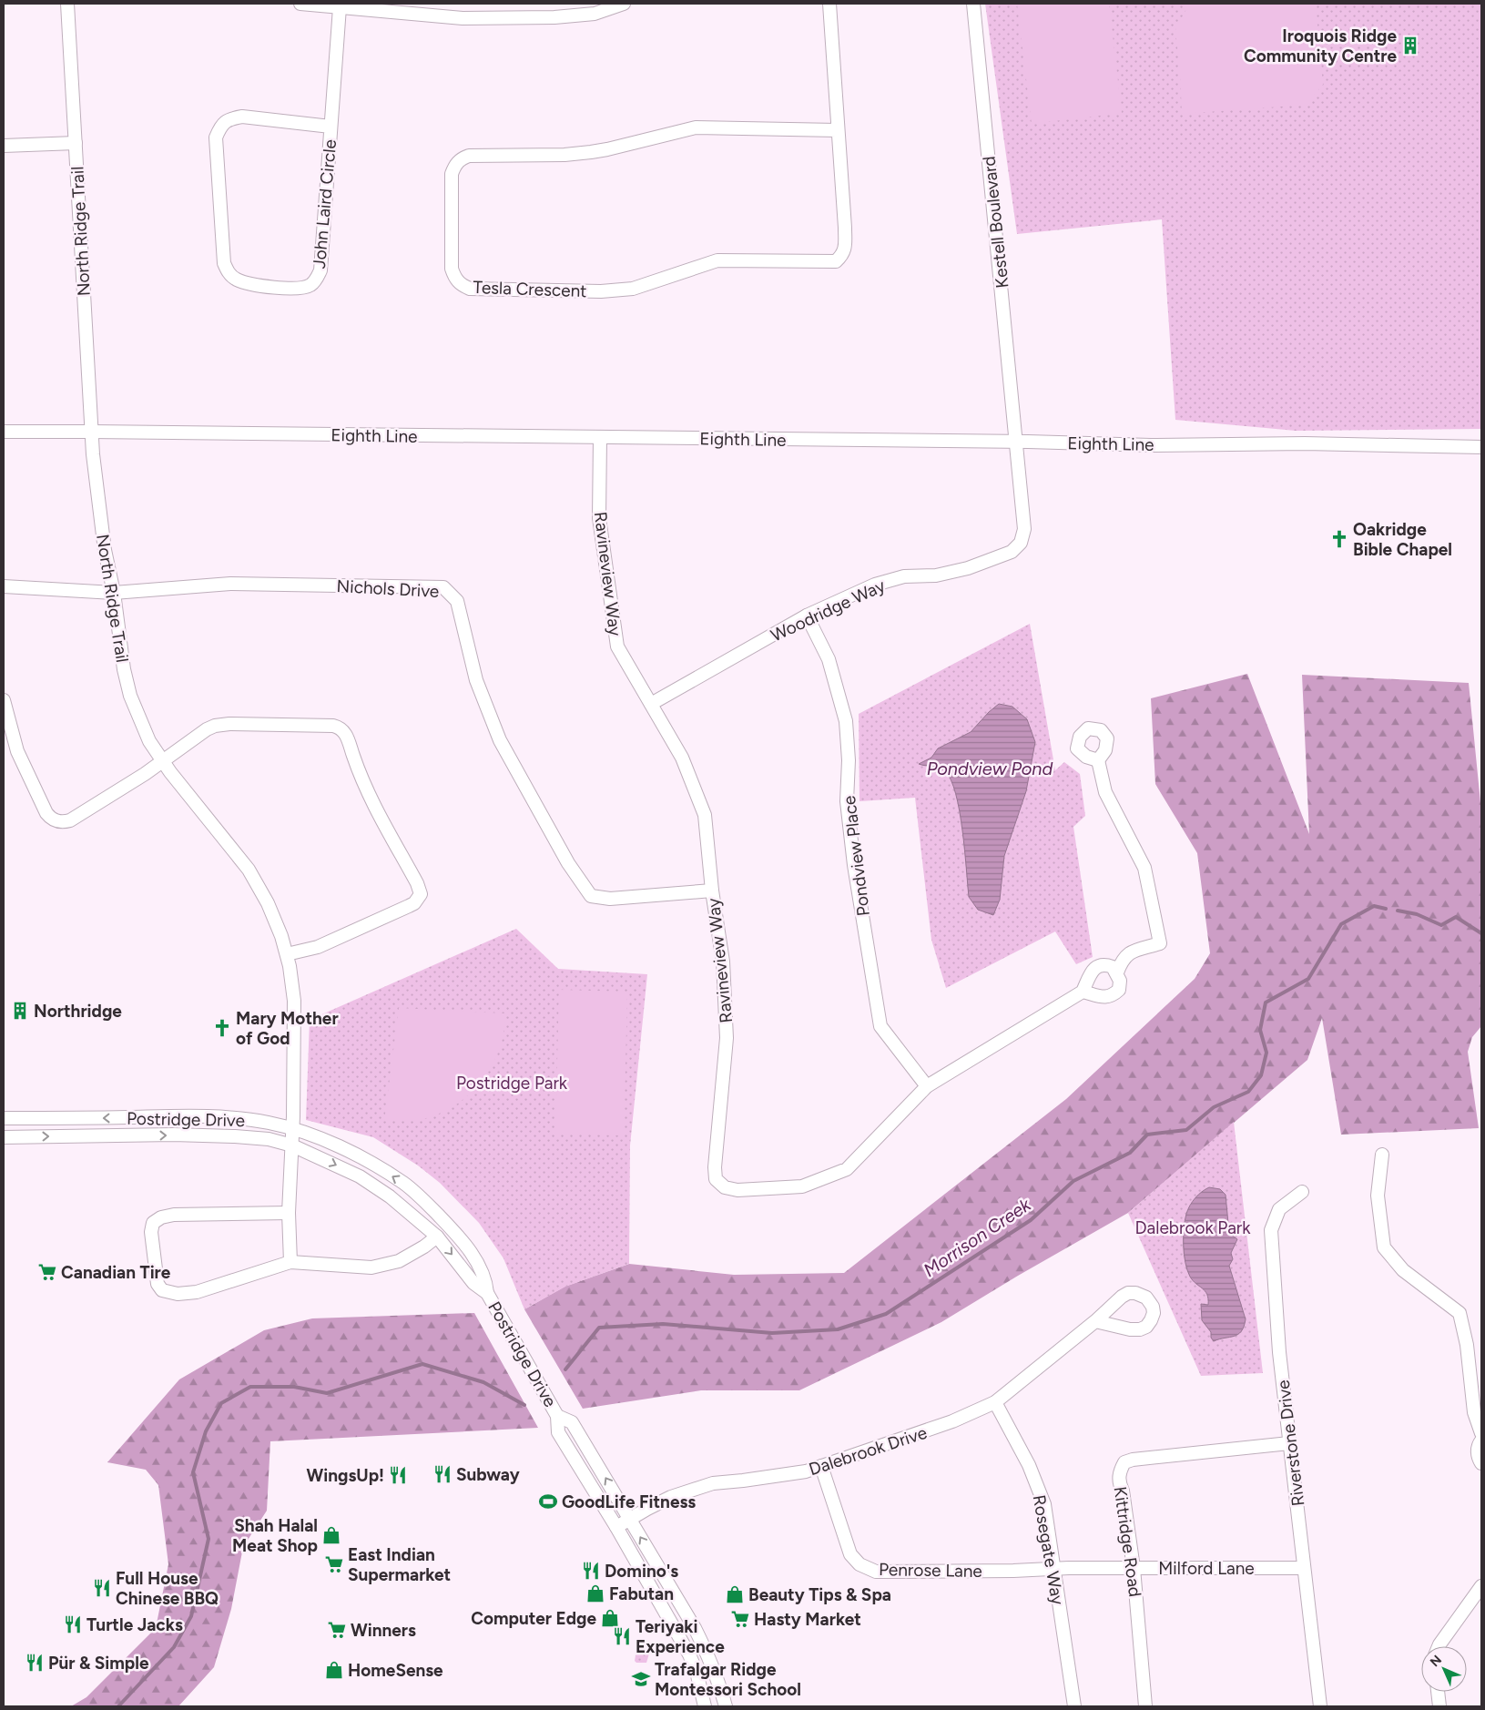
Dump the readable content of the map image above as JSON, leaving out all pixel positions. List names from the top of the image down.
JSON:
{
  "streets": {
    "street": [
      "John Laird Circle",
      "Kestell Boulevard",
      "North Ridge Trail",
      "Tesla Crescent",
      "Eighth Line",
      "Ravineview Way",
      "Nichols Drive",
      "Woodridge Way",
      "Pondview Place",
      "Postridge Drive",
      "Riverstone Drive",
      "Dalebrook Drive",
      "Kittridge Road",
      "Rosegate Way",
      "Milford Lane",
      "Penrose Lane"
    ]
  },
  "crossings": [
    ["Kestell Boulevard", "Eighth Line"],
    ["Kestell Boulevard", "Woodridge Way"],
    ["North Ridge Trail", "Eighth Line"],
    ["North Ridge Trail", "Nichols Drive"],
    ["North Ridge Trail", "Postridge Drive"],
    ["Eighth Line", "Ravineview Way"],
    ["Eighth Line", "Woodridge Way"],
    ["Ravineview Way", "Nichols Drive"],
    ["Ravineview Way", "Woodridge Way"],
    ["Ravineview Way", "Pondview Place"],
    ["Woodridge Way", "Pondview Place"],
    ["Postridge Drive", "Dalebrook Drive"],
    ["Riverstone Drive", "Kittridge Road"],
    ["Riverstone Drive", "Milford Lane"],
    ["Dalebrook Drive", "Rosegate Way"],
    ["Dalebrook Drive", "Penrose Lane"],
    ["Kittridge Road", "Milford Lane"],
    ["Rosegate Way", "Milford Lane"],
    ["Rosegate Way", "Penrose Lane"],
    ["Milford Lane", "Penrose Lane"]
  ],
  "water": ["Pondview Pond", "Morrison Creek"],
  "parks": ["Postridge Park", "Dalebrook Park"],
  "places": {
    "building": ["Iroquois Ridge Community Centre", "Northridge"],
    "church": ["Oakridge Bible Chapel", "Mary Mother of God"],
    "supermarket": [
      "Canadian Tire",
      "East Indian Supermarket",
      "Hasty Market",
      "Winners"
    ],
    "restaurant": [
      "Subway",
      "WingsUp!",
      "Domino's",
      "Full House Chinese BBQ",
      "Turtle Jacks",
      "Teriyaki Experience",
      "Pür & Simple"
    ],
    "sports": ["GoodLife Fitness"],
    "shop": [
      "Shah Halal Meat Shop",
      "Fabutan",
      "Beauty Tips & Spa",
      "Computer Edge",
      "HomeSense"
    ],
    "school or university": ["Trafalgar Ridge Montessori School"]
  },
  "north": "top left"
}
